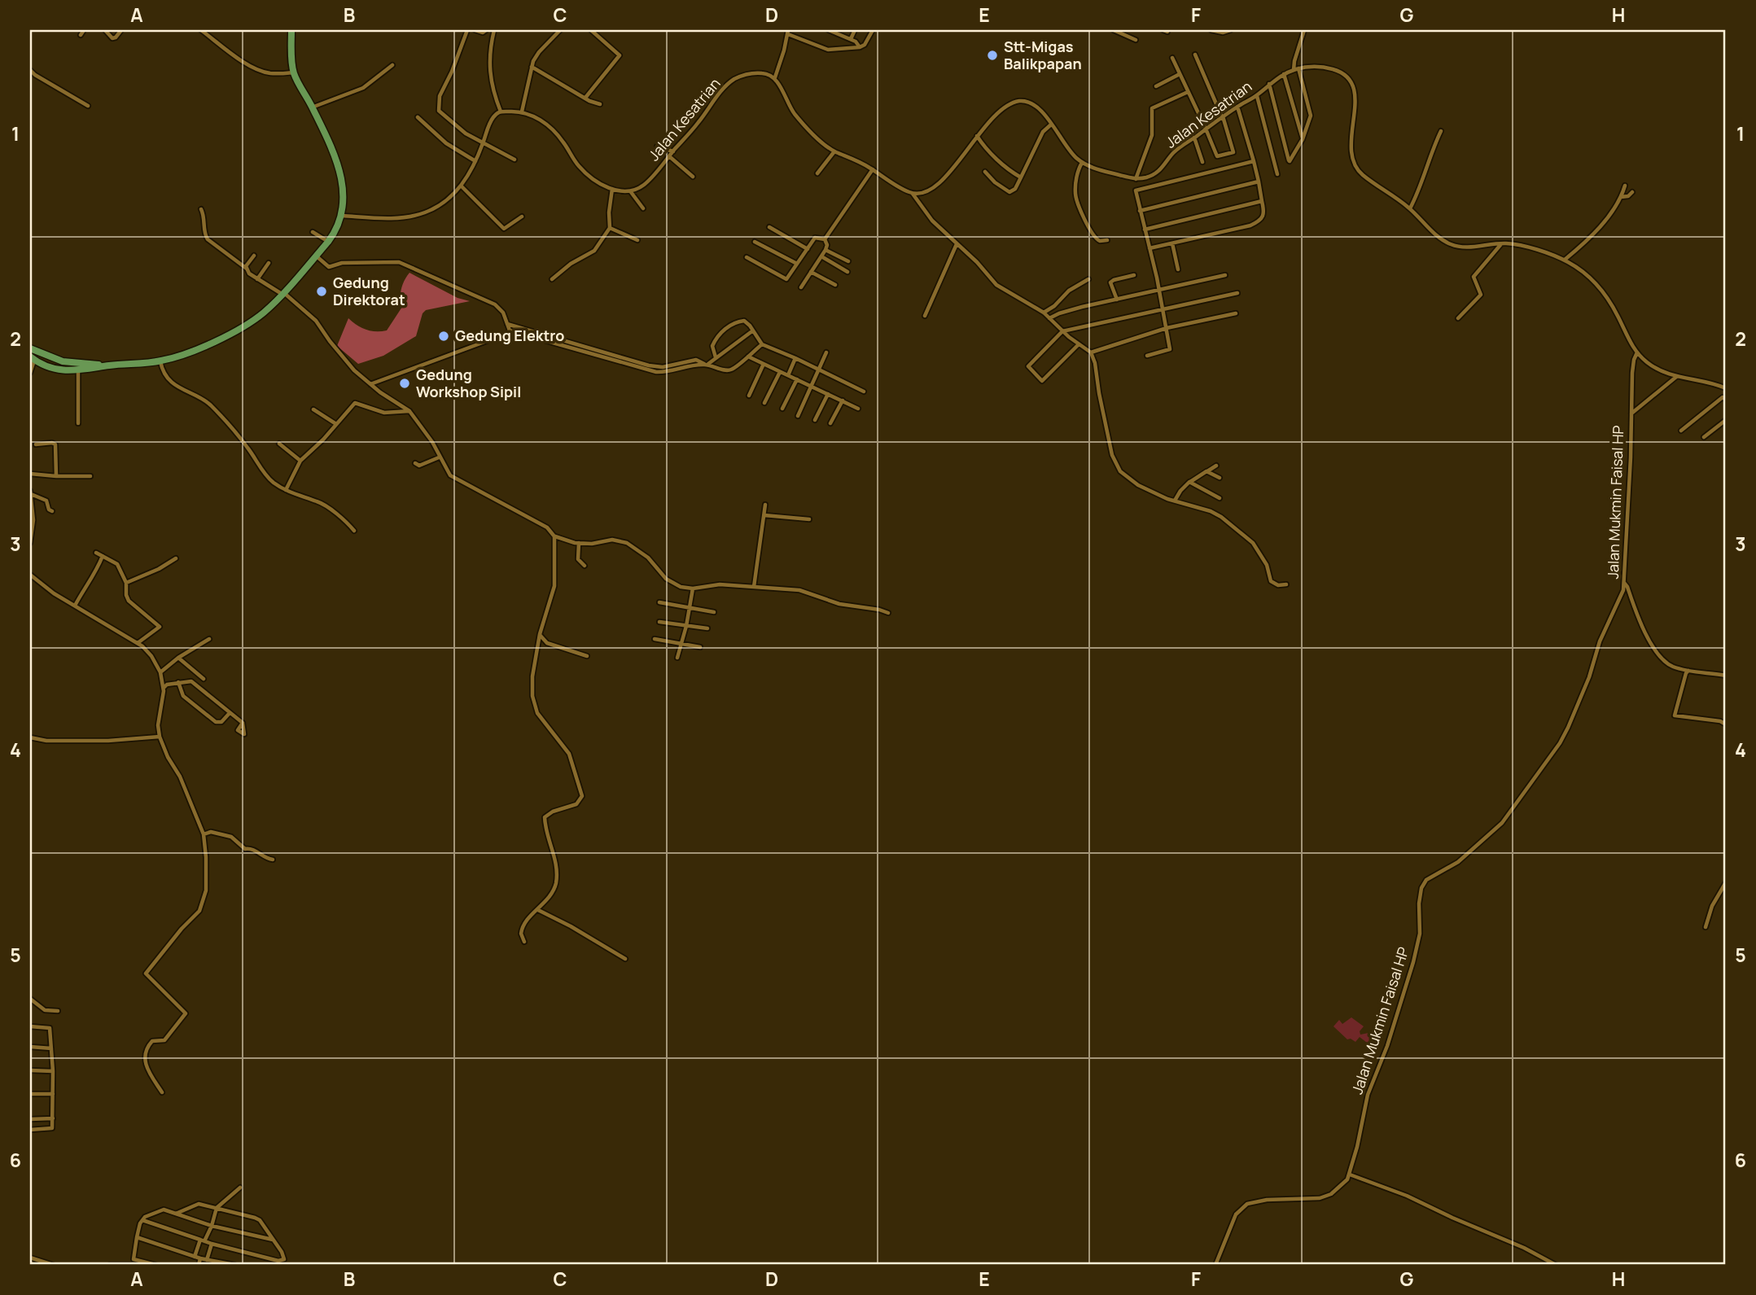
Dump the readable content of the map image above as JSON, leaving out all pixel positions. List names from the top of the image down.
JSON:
{
  "streets": {
    "street": ["Jalan Kesatrian", "Jalan Mukmin Faisal HP"]
  },
  "crossings": [
    ["Jalan Kesatrian", "Jalan Mukmin Faisal HP"]
  ],
  "places": [
    "Stt-Migas Balikpapan",
    "Gedung Direktorat",
    "Gedung Elektro",
    "Gedung Workshop Sipil"
  ],
  "grid": {
    "columns": [
      "A",
      "B",
      "C",
      "D",
      "E",
      "F",
      "G",
      "H"
    ],
    "rows": [
      "1",
      "2",
      "3",
      "4",
      "5",
      "6"
    ]
  }
}
